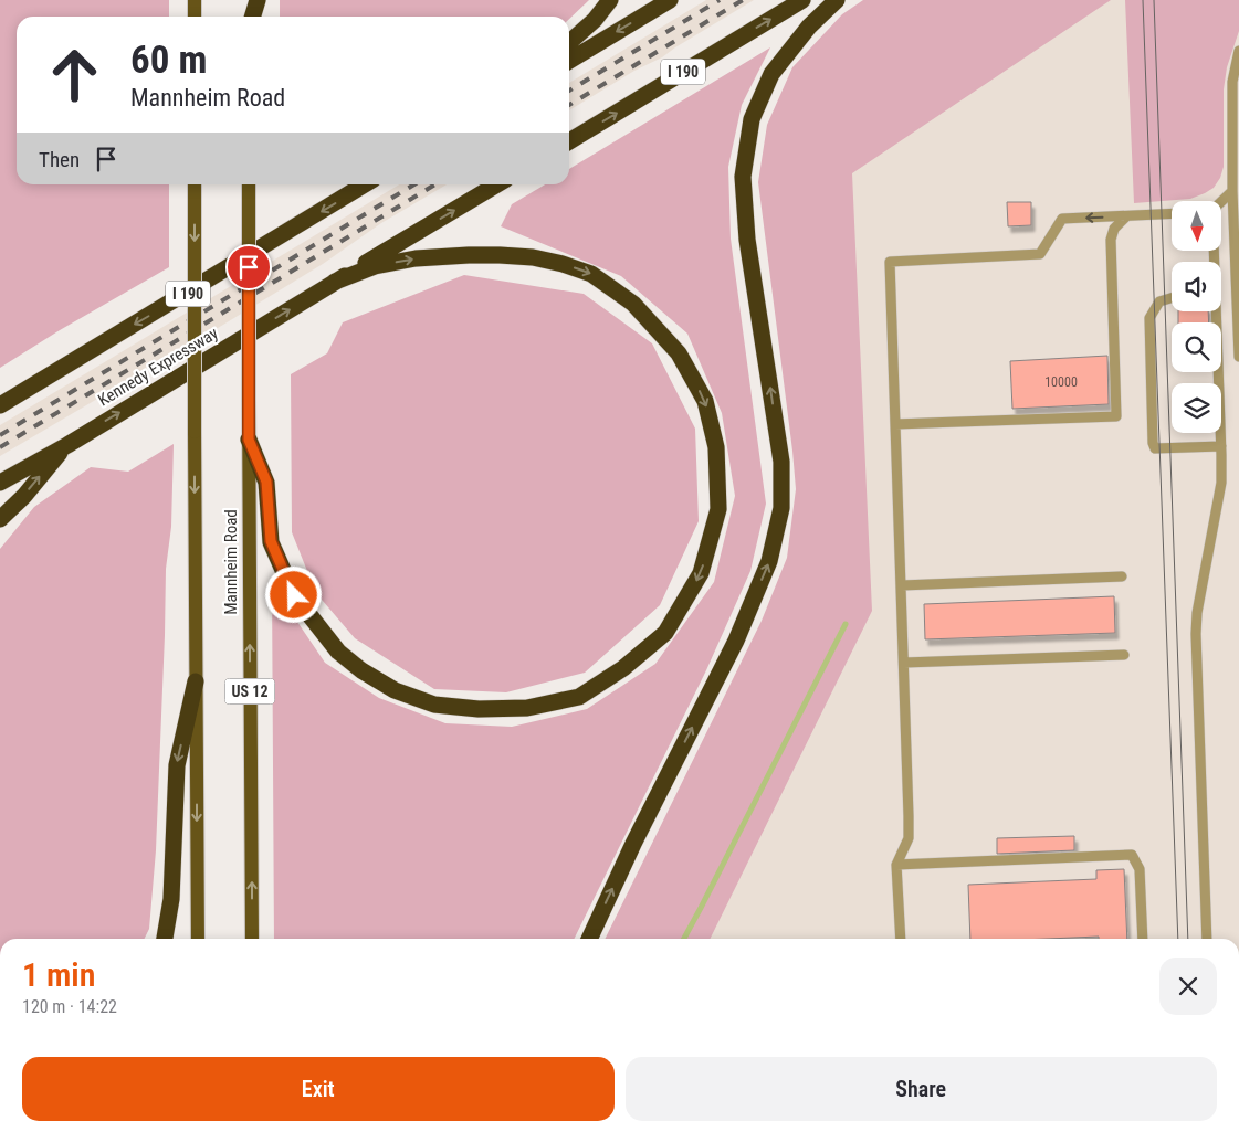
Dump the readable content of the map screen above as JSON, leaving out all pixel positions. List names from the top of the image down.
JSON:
{
  "streets": {
    "highway": ["I 190", "Kennedy Expressway"],
    "main road": ["Mannheim Road", "US 12"]
  },
  "house_numbers": ["10000"],
  "north": "bottom",
  "page": {
    "turn": ["60 m", "Mannheim Road"],
    "then": "Then",
    "heading": ["1 min", "120 m · 14:22"],
    "buttons": ["Exit", "Share"]
  }
}
